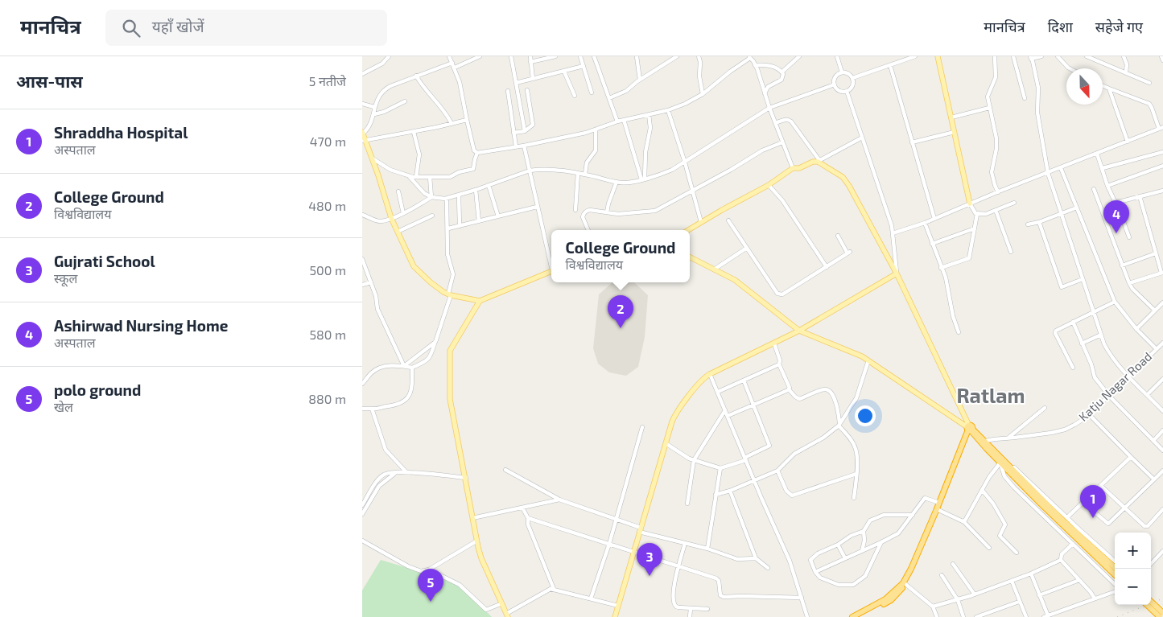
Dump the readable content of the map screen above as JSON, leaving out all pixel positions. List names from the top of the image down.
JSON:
{
  "streets": {
    "street": ["Katju Nagar Road"]
  },
  "districts": ["Ratlam"],
  "north": "bottom",
  "page": {
    "header": "मानचित्र",
    "search": "यहाँ खोजें",
    "nav": ["मानचित्र", "दिशा", "सहेजे गए"],
    "heading": ["आस-पास", "5 नतीजे"],
    "list": [
      {
        "mark": "1",
        "name": "Shraddha Hospital",
        "note": "अस्पताल",
        "value": "470 m"
      },
      {
        "mark": "2",
        "name": "College Ground",
        "note": "विश्वविद्यालय",
        "value": "480 m"
      },
      {
        "mark": "3",
        "name": "Gujrati School",
        "note": "स्कूल",
        "value": "500 m"
      },
      {
        "mark": "4",
        "name": "Ashirwad Nursing Home",
        "note": "अस्पताल",
        "value": "580 m"
      },
      {
        "mark": "5",
        "name": "polo ground",
        "note": "खेल",
        "value": "880 m"
      }
    ],
    "pins": [
      "4",
      "2",
      "1",
      "3",
      "5"
    ],
    "popup": ["College Ground", "विश्वविद्यालय"],
    "map_buttons": ["+", "−"]
  }
}
